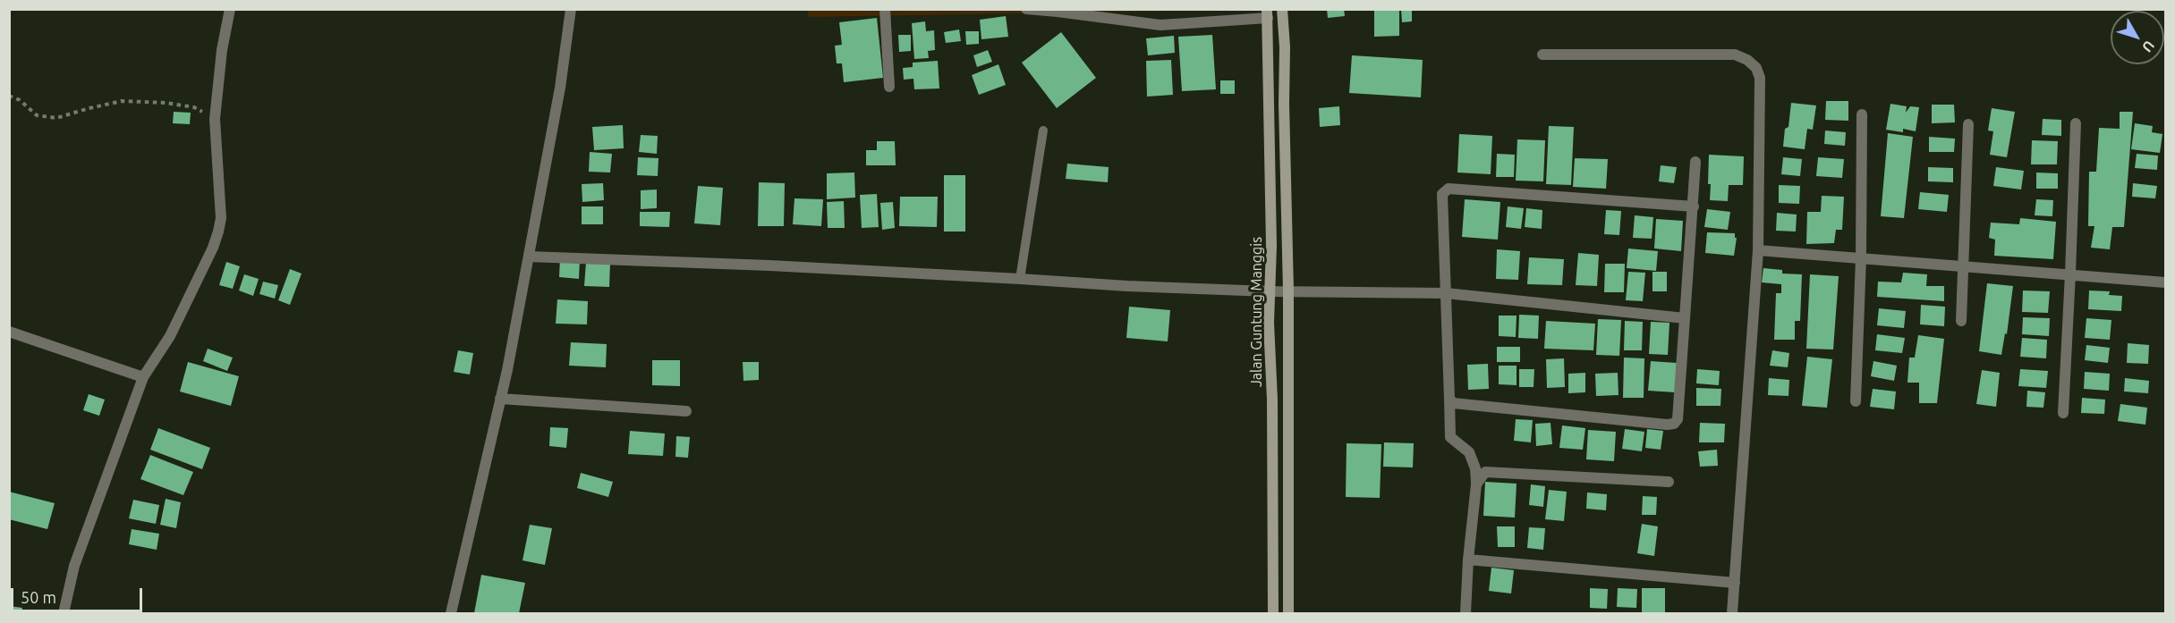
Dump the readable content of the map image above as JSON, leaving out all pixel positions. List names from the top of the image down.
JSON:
{
  "streets": {
    "street": ["Jalan Guntung Manggis"]
  },
  "scale_bar": "50 m",
  "north": "bottom right"
}
